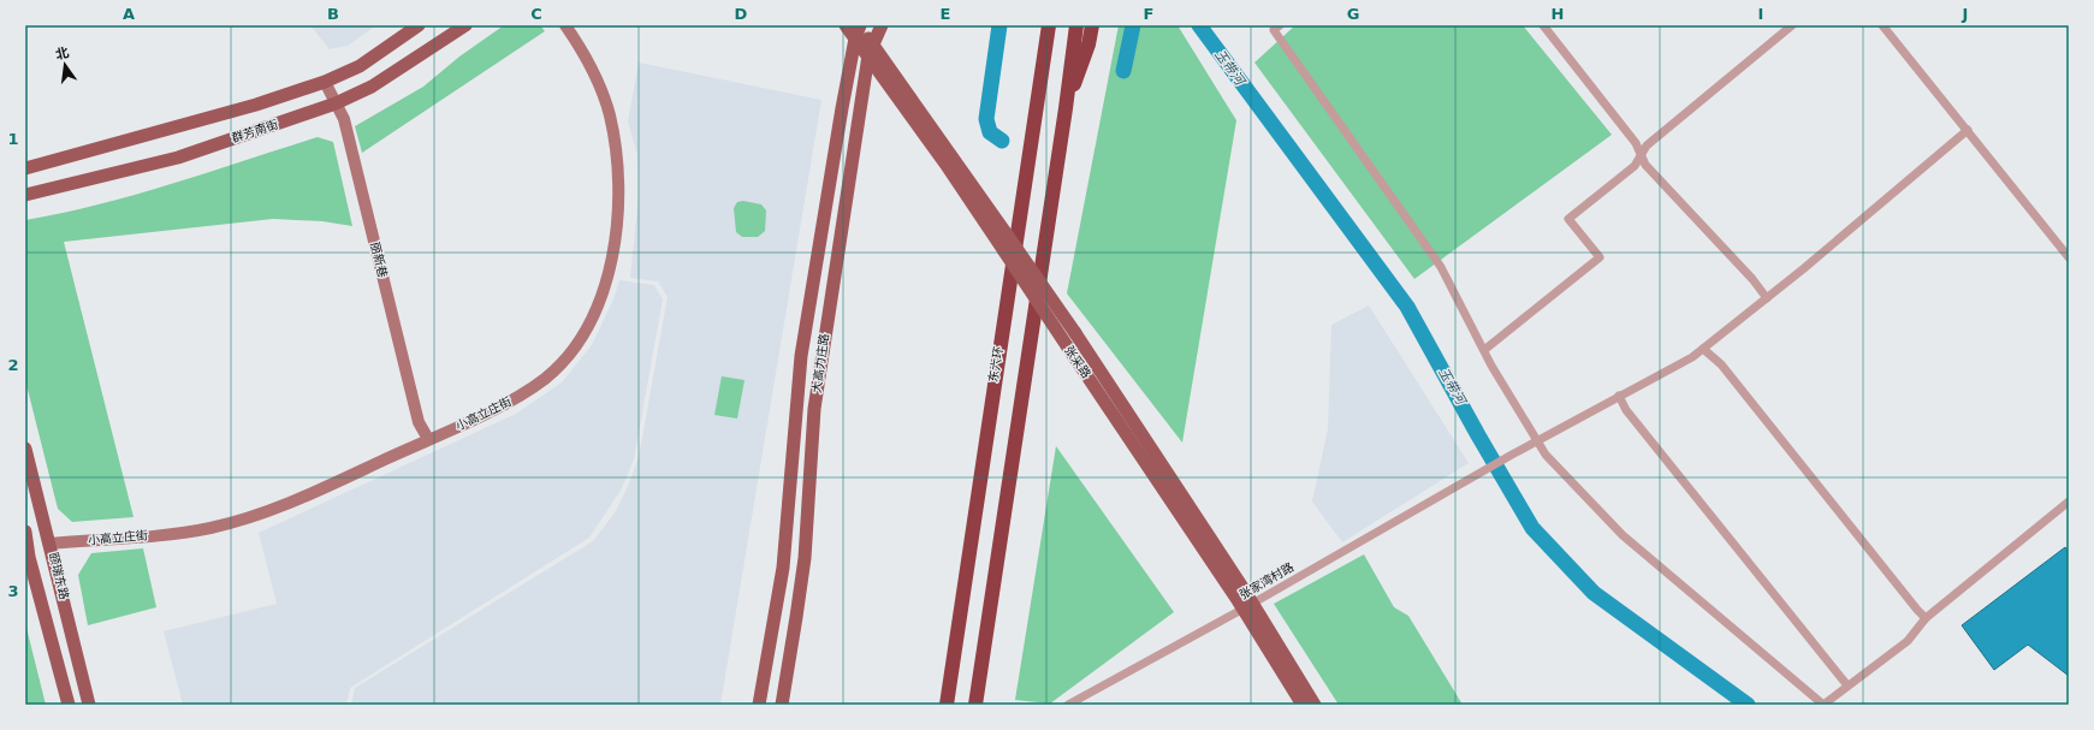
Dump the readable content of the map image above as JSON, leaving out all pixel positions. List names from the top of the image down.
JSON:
{
  "streets": {
    "highway": ["东六环"],
    "main road": [
      "群芳南街",
      "张采路",
      "大高力庄路",
      "颐瑞东路"
    ],
    "street": ["丽新巷", "小高立庄街", "张家湾村路"]
  },
  "crossings": [
    ["群芳南街", "丽新巷"],
    ["丽新巷", "小高立庄街"],
    ["张采路", "大高力庄路"],
    ["张采路", "张家湾村路"],
    ["小高立庄街", "颐瑞东路"]
  ],
  "water": ["玉带河"],
  "north": "top",
  "grid": {
    "columns": [
      "A",
      "B",
      "C",
      "D",
      "E",
      "F",
      "G",
      "H",
      "I",
      "J"
    ],
    "rows": ["1", "2", "3"]
  }
}
